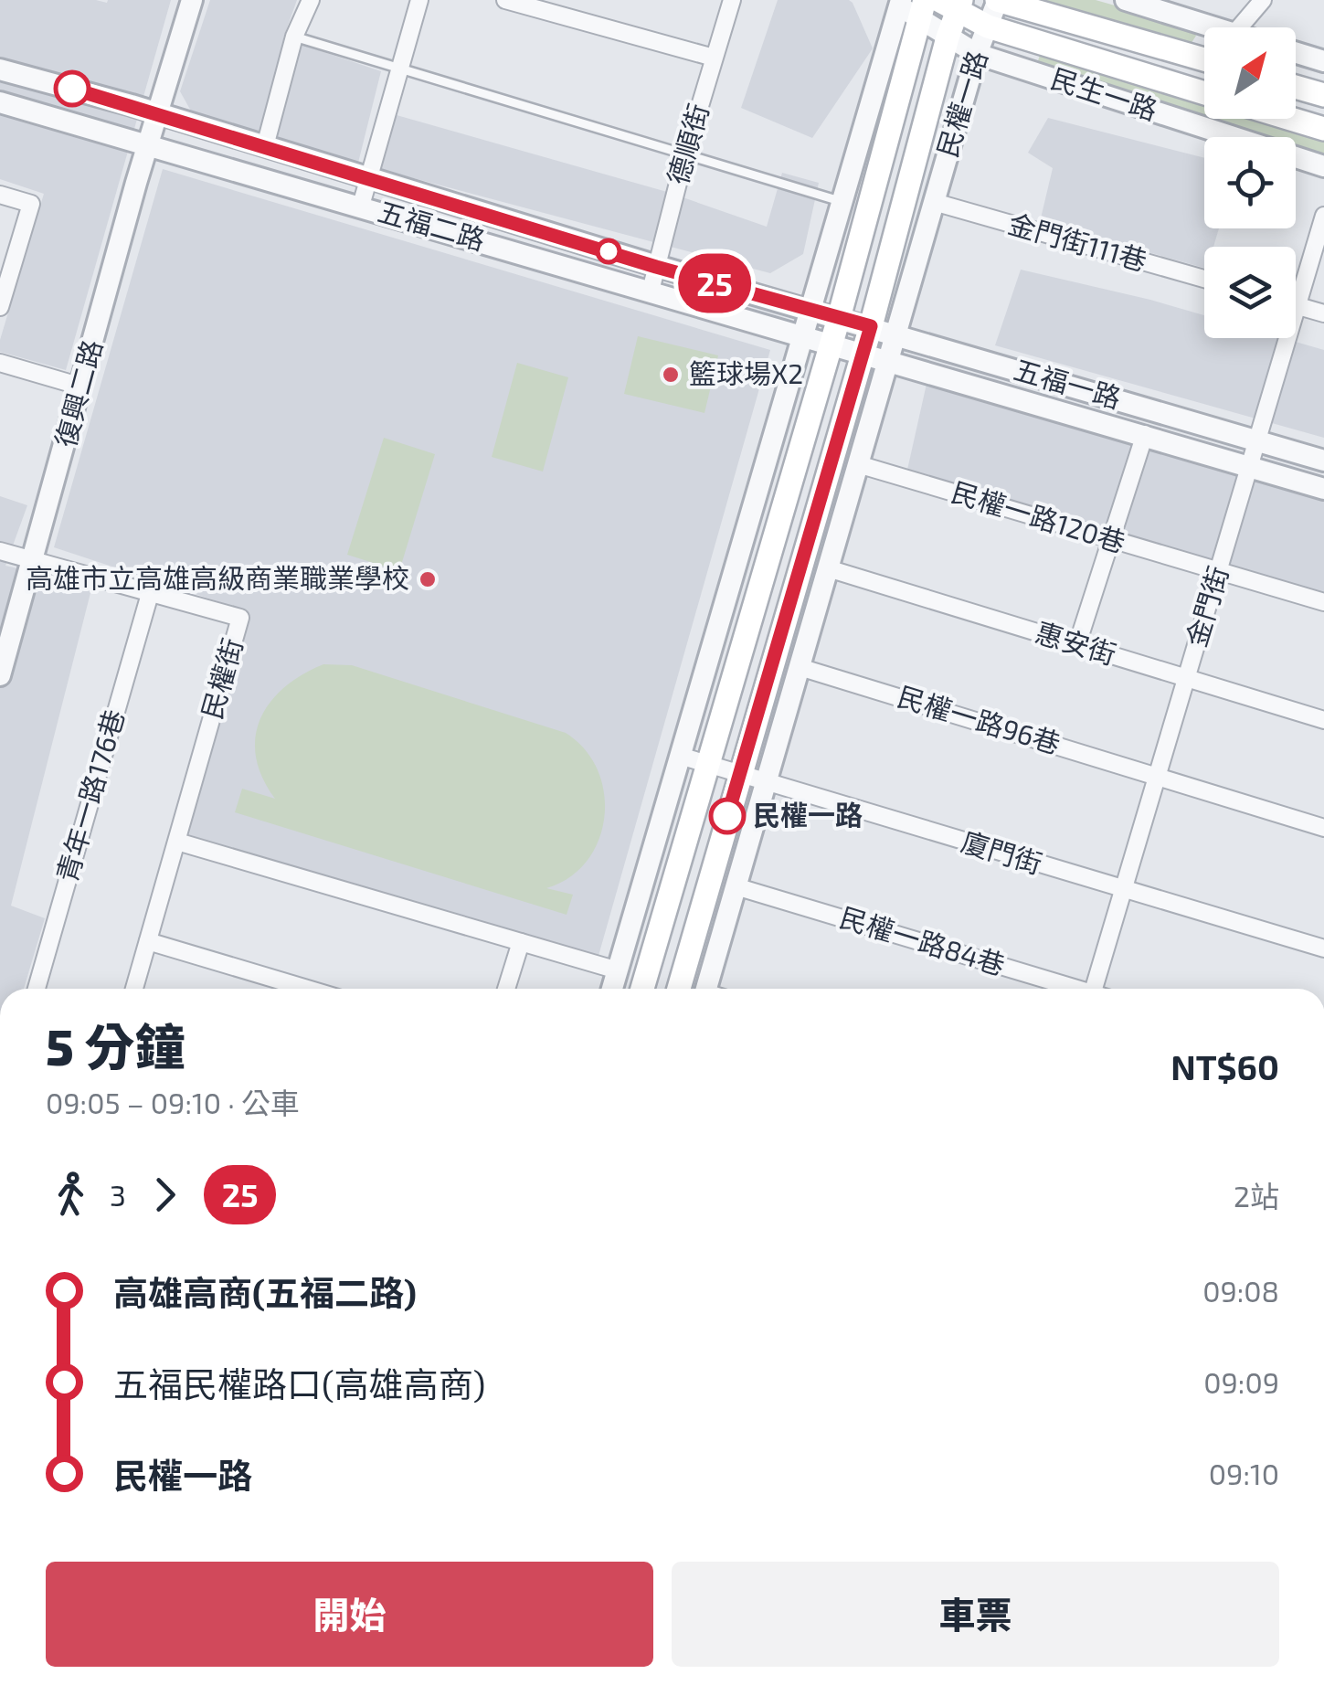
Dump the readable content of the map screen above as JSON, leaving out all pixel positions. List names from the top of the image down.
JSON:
{
  "streets": {
    "main road": ["民生一路", "民權一路"],
    "street": [
      "德順街",
      "五福二路",
      "金門街111巷",
      "五福一路",
      "復興二路",
      "民權一路120巷",
      "金門街",
      "惠安街",
      "民權街",
      "民權一路96巷",
      "青年一路176巷",
      "廈門街",
      "民權一路84巷"
    ]
  },
  "crossings": [
    ["民生一路", "民權一路"],
    ["民權一路", "五福二路"],
    ["民權一路", "金門街111巷"],
    ["民權一路", "五福一路"],
    ["民權一路", "民權一路120巷"],
    ["民權一路", "惠安街"],
    ["民權一路", "民權一路96巷"],
    ["民權一路", "廈門街"],
    ["民權一路", "民權一路84巷"],
    ["德順街", "五福二路"],
    ["五福二路", "五福一路"],
    ["五福二路", "復興二路"],
    ["五福一路", "金門街"],
    ["復興二路", "民權街"],
    ["民權一路120巷", "金門街"],
    ["金門街", "惠安街"],
    ["金門街", "民權一路96巷"],
    ["金門街", "廈門街"],
    ["民權街", "青年一路176巷"]
  ],
  "places": ["籃球場X2", "高雄市立高雄高級商業職業學校", "民權一路"],
  "lines": ["bus line 25"],
  "north": "top right",
  "page": {
    "on_map": "25",
    "heading": ["5 分鐘", "09:05 – 09:10 · 公車", "NT$60"],
    "legs": ["3", "25", "2站"],
    "list": [
      {
        "name": "高雄高商(五福二路)",
        "value": "09:08"
      },
      {
        "name": "五福民權路口(高雄高商)",
        "value": "09:09"
      },
      {
        "name": "民權一路",
        "value": "09:10"
      }
    ],
    "buttons": ["開始", "車票"]
  }
}
